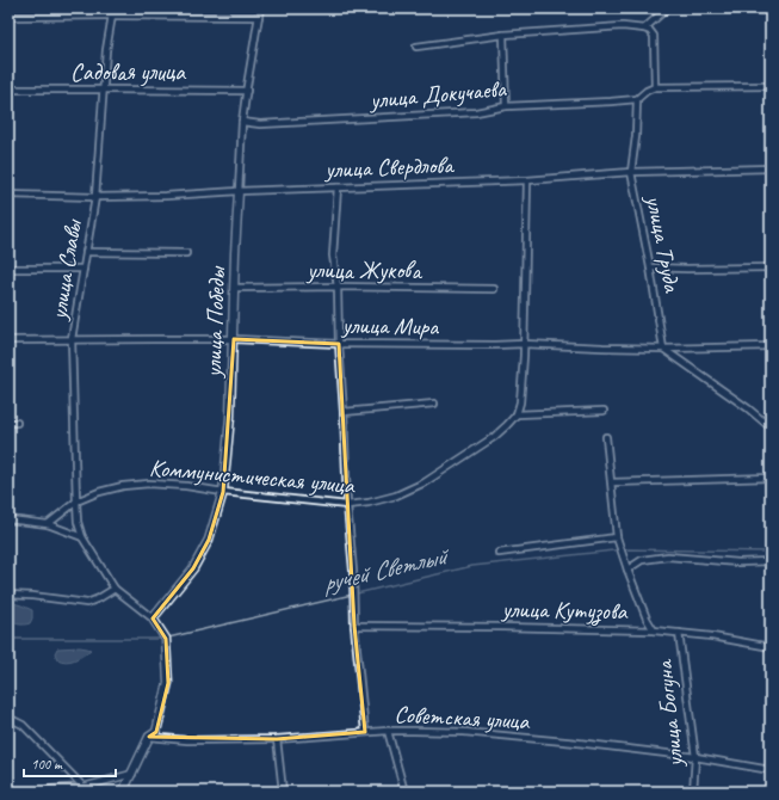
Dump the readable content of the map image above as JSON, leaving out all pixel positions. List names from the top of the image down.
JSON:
{
  "streets": {
    "street": [
      "Садовая улица",
      "улица Докучаева",
      "улица Свердлова",
      "улица Труда",
      "улица Славы",
      "улица Жукова",
      "улица Победы",
      "улица Мира",
      "Коммунистическая улица",
      "улица Кутузова",
      "улица Богуна",
      "Советская улица"
    ]
  },
  "crossings": [
    ["Садовая улица", "улица Славы"],
    ["Садовая улица", "улица Победы"],
    ["улица Докучаева", "улица Труда"],
    ["улица Докучаева", "улица Победы"],
    ["улица Свердлова", "улица Труда"],
    ["улица Свердлова", "улица Славы"],
    ["улица Свердлова", "улица Победы"],
    ["улица Труда", "улица Мира"],
    ["улица Славы", "улица Мира"],
    ["улица Славы", "Коммунистическая улица"],
    ["улица Жукова", "улица Победы"],
    ["улица Победы", "улица Мира"],
    ["улица Победы", "Коммунистическая улица"],
    ["улица Кутузова", "улица Богуна"],
    ["улица Богуна", "Советская улица"]
  ],
  "water": ["ручей Светлый"],
  "scale_bar": "100 m"
}
